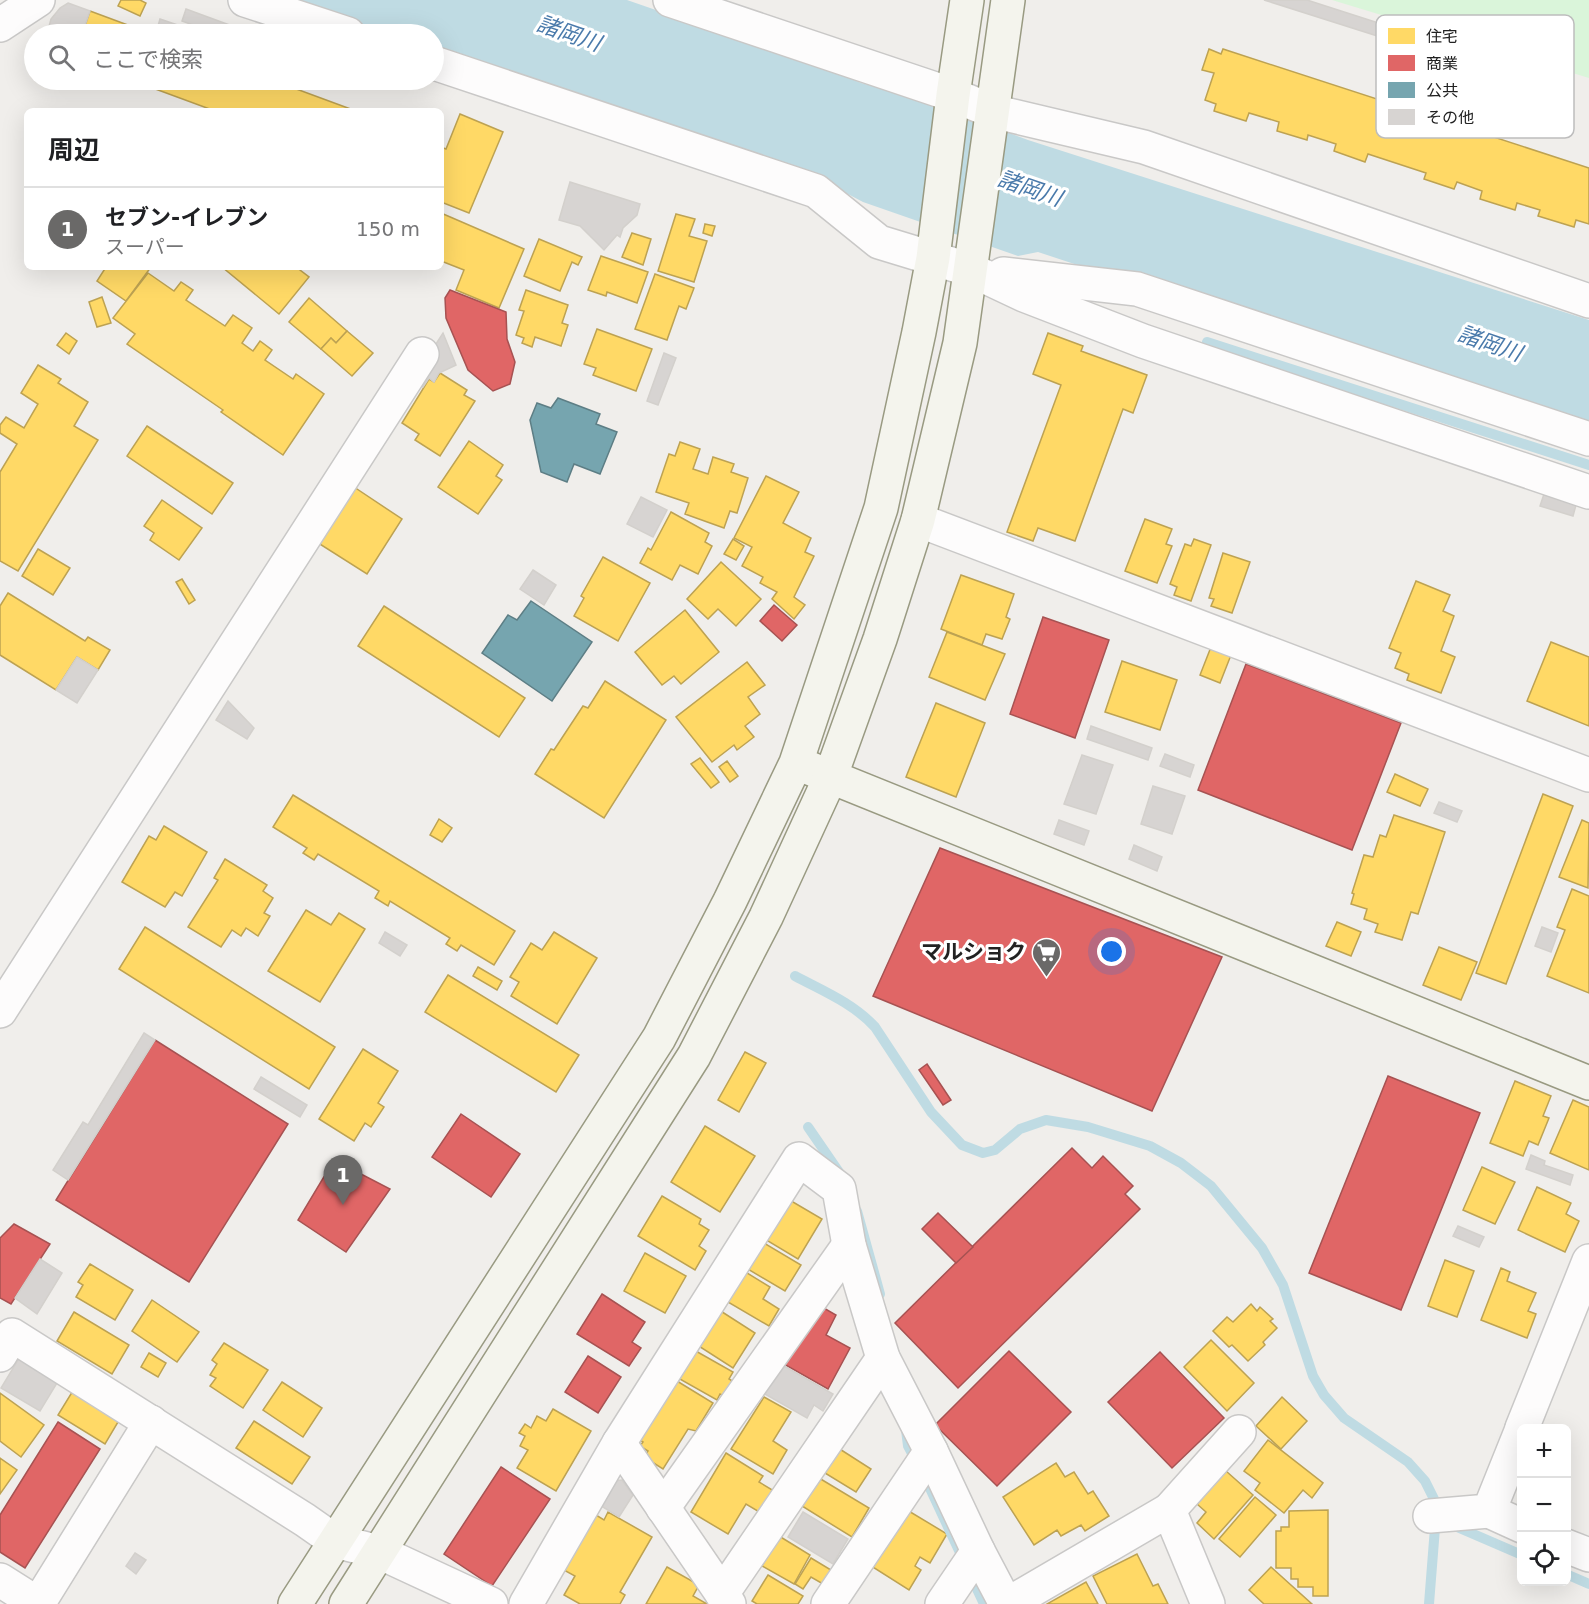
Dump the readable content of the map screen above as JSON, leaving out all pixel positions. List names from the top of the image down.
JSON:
{
  "water": ["諸岡川"],
  "places": {
    "supermarket": ["マルショク"]
  },
  "legend": [
    "住宅",
    "商業",
    "公共",
    "その他"
  ],
  "page": {
    "search": "ここで検索",
    "heading": "周辺",
    "list": [
      {
        "mark": "1",
        "name": "セブン-イレブン",
        "note": "スーパー",
        "value": "150 m"
      }
    ],
    "pins": "1",
    "map_buttons": ["+", "−"]
  }
}
